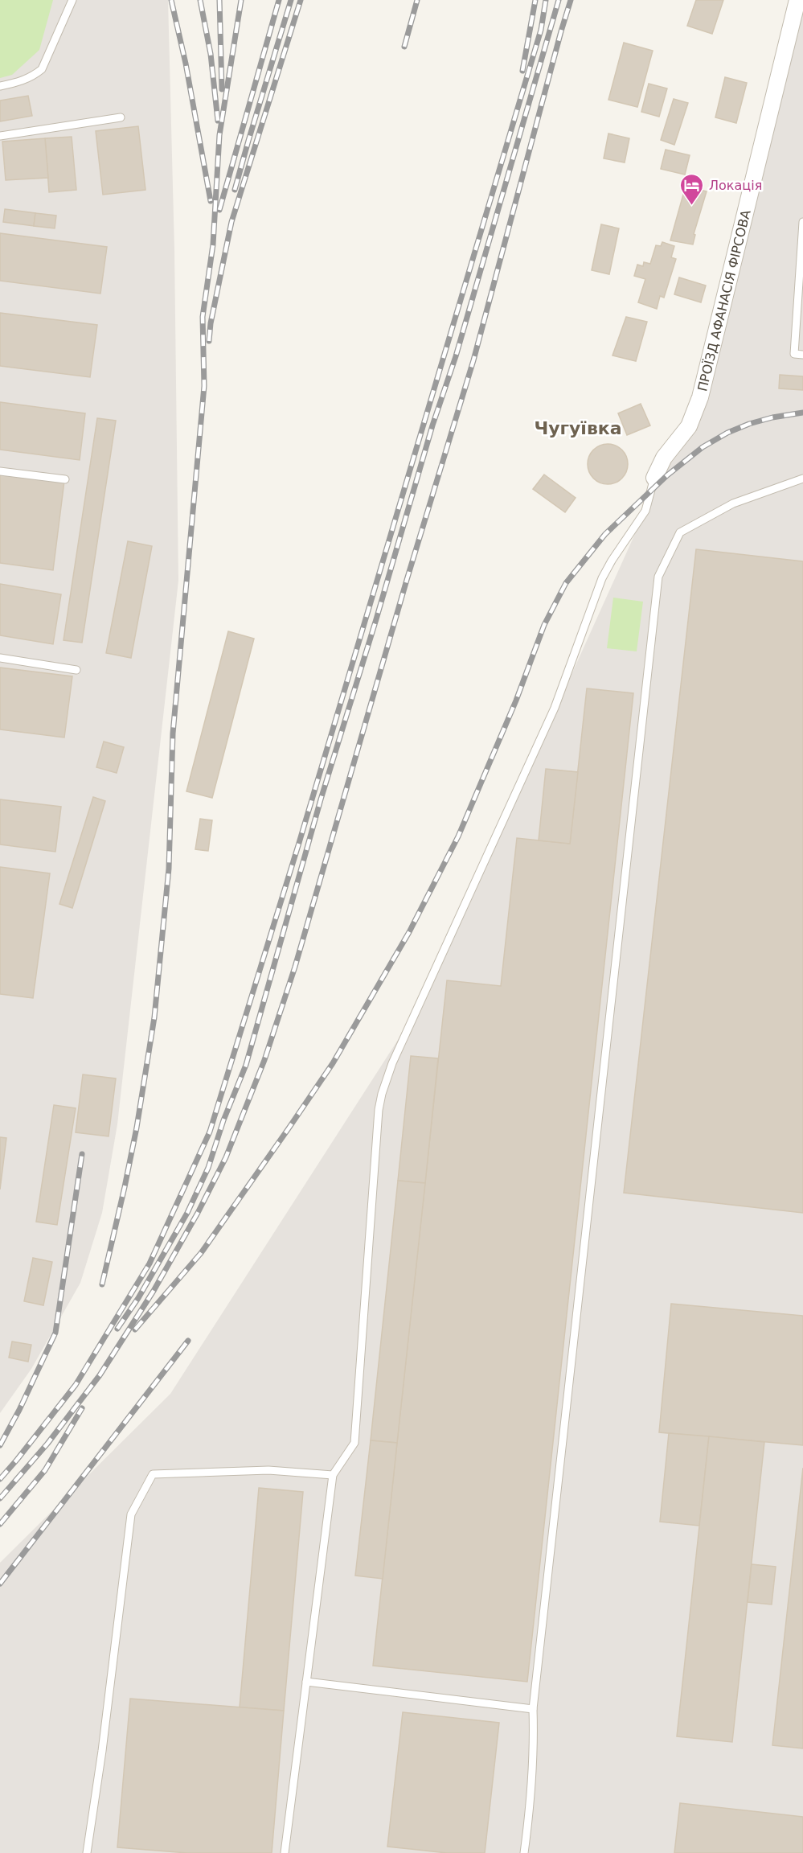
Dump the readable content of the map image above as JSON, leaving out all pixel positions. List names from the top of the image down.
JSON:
{
  "streets": {
    "street": ["ПРОЇЗД АФАНАСІЯ ФІРСОВА"]
  },
  "districts": ["Чугуївка"],
  "places": {
    "hotel": ["Локація"]
  }
}
